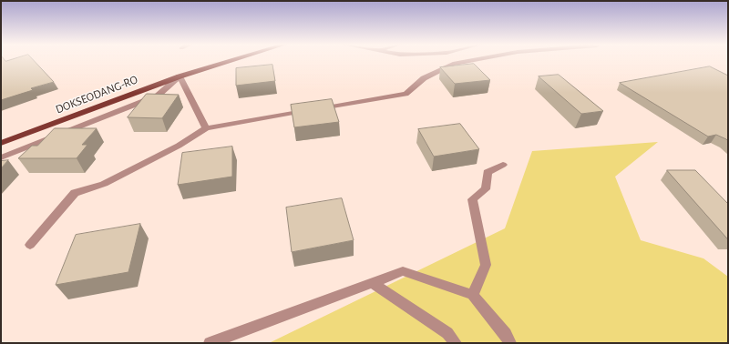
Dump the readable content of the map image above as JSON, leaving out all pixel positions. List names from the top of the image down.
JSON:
{
  "streets": {
    "main road": ["DOKSEODANG-RO"]
  }
}
